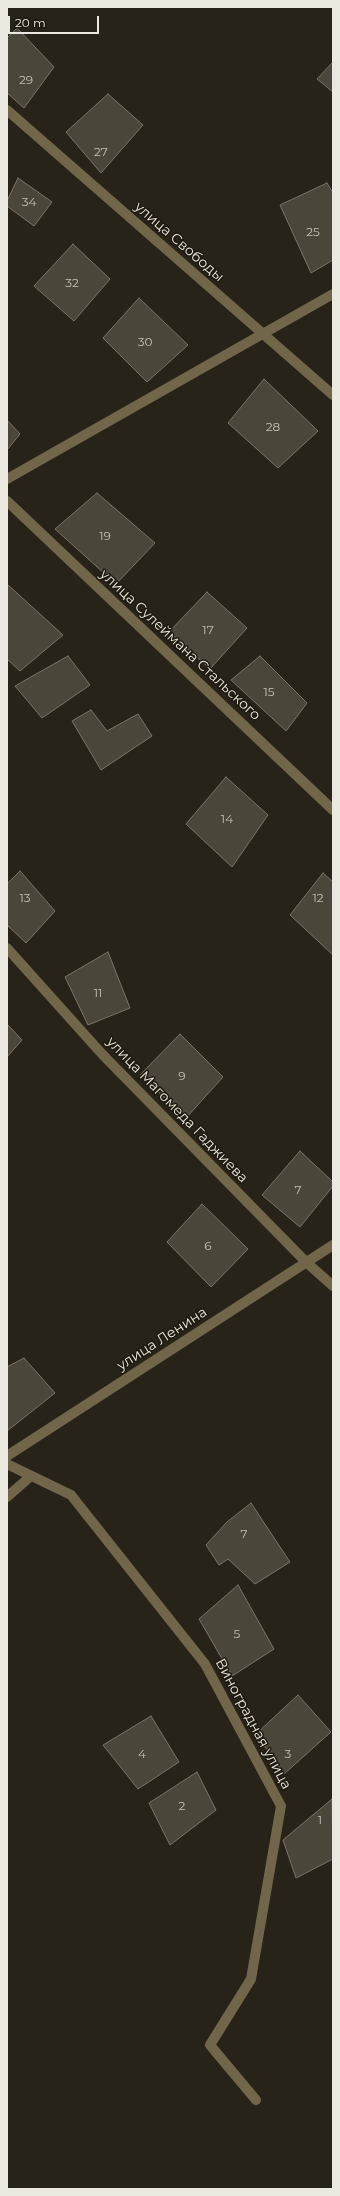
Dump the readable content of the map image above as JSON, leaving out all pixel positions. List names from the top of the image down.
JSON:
{
  "streets": {
    "street": [
      "улица Свободы",
      "улица Сулеймана Стальского",
      "улица Магомеда Гаджиева",
      "улица Ленина",
      "Виноградная улица"
    ]
  },
  "crossings": [
    ["улица Магомеда Гаджиева", "улица Ленина"]
  ],
  "house_numbers": [
    "29",
    "27",
    "34",
    "25",
    "32",
    "30",
    "28",
    "19",
    "17",
    "15",
    "14",
    "13",
    "12",
    "11",
    "9",
    "7",
    "6",
    "7",
    "5",
    "4",
    "3",
    "2",
    "1"
  ],
  "scale_bar": "20 m"
}
